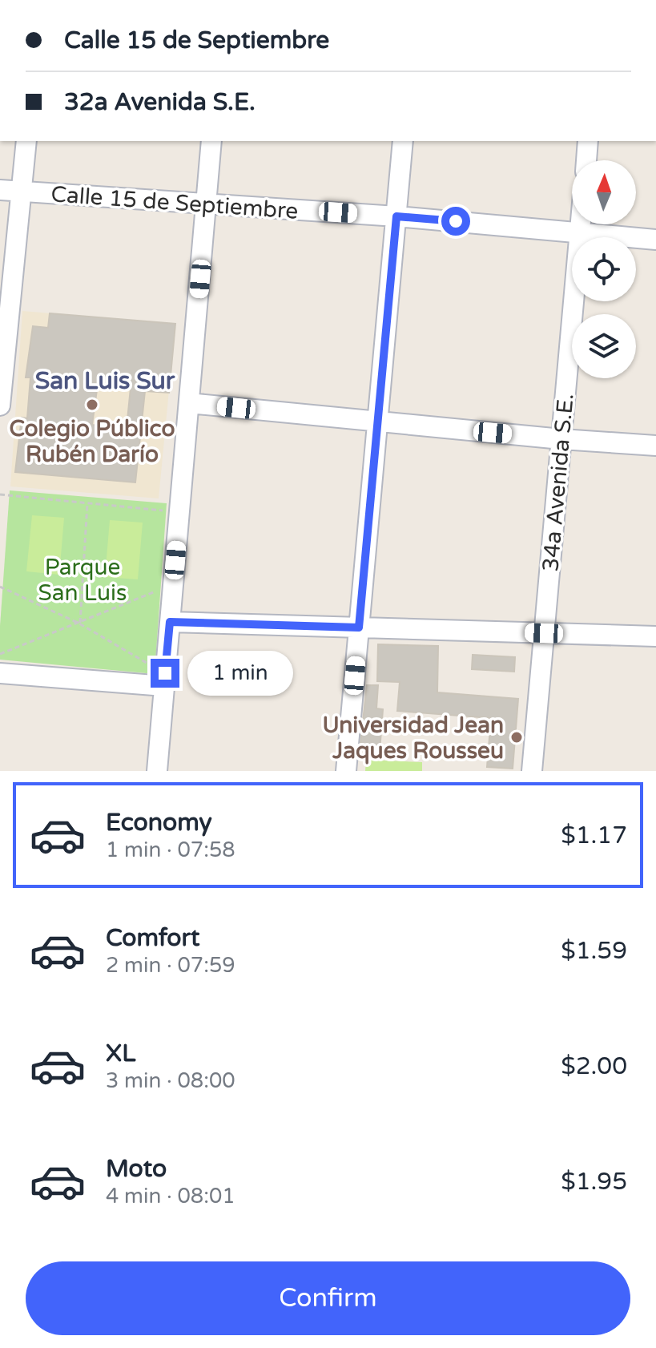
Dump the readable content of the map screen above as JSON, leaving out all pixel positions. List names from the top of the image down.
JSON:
{
  "streets": {
    "street": ["Calle 15 de Septiembre", "34a Avenida S.E."]
  },
  "crossings": [
    ["Calle 15 de Septiembre", "34a Avenida S.E."]
  ],
  "districts": ["San Luis Sur"],
  "parks": ["Parque San Luis"],
  "places": ["Colegio Público Rubén Darío", "Universidad Jean Jaques Rousseu"],
  "north": "top",
  "page": {
    "banner": ["Calle 15 de Septiembre", "32a Avenida S.E."],
    "bubble": "1 min",
    "list": [
      {
        "name": "Economy",
        "note": "1 min · 07:58",
        "value": "$1.17"
      },
      {
        "name": "Comfort",
        "note": "2 min · 07:59",
        "value": "$1.59"
      },
      {
        "name": "XL",
        "note": "3 min · 08:00",
        "value": "$2.00"
      },
      {
        "name": "Moto",
        "note": "4 min · 08:01",
        "value": "$1.95"
      }
    ],
    "buttons": "Confirm"
  }
}
